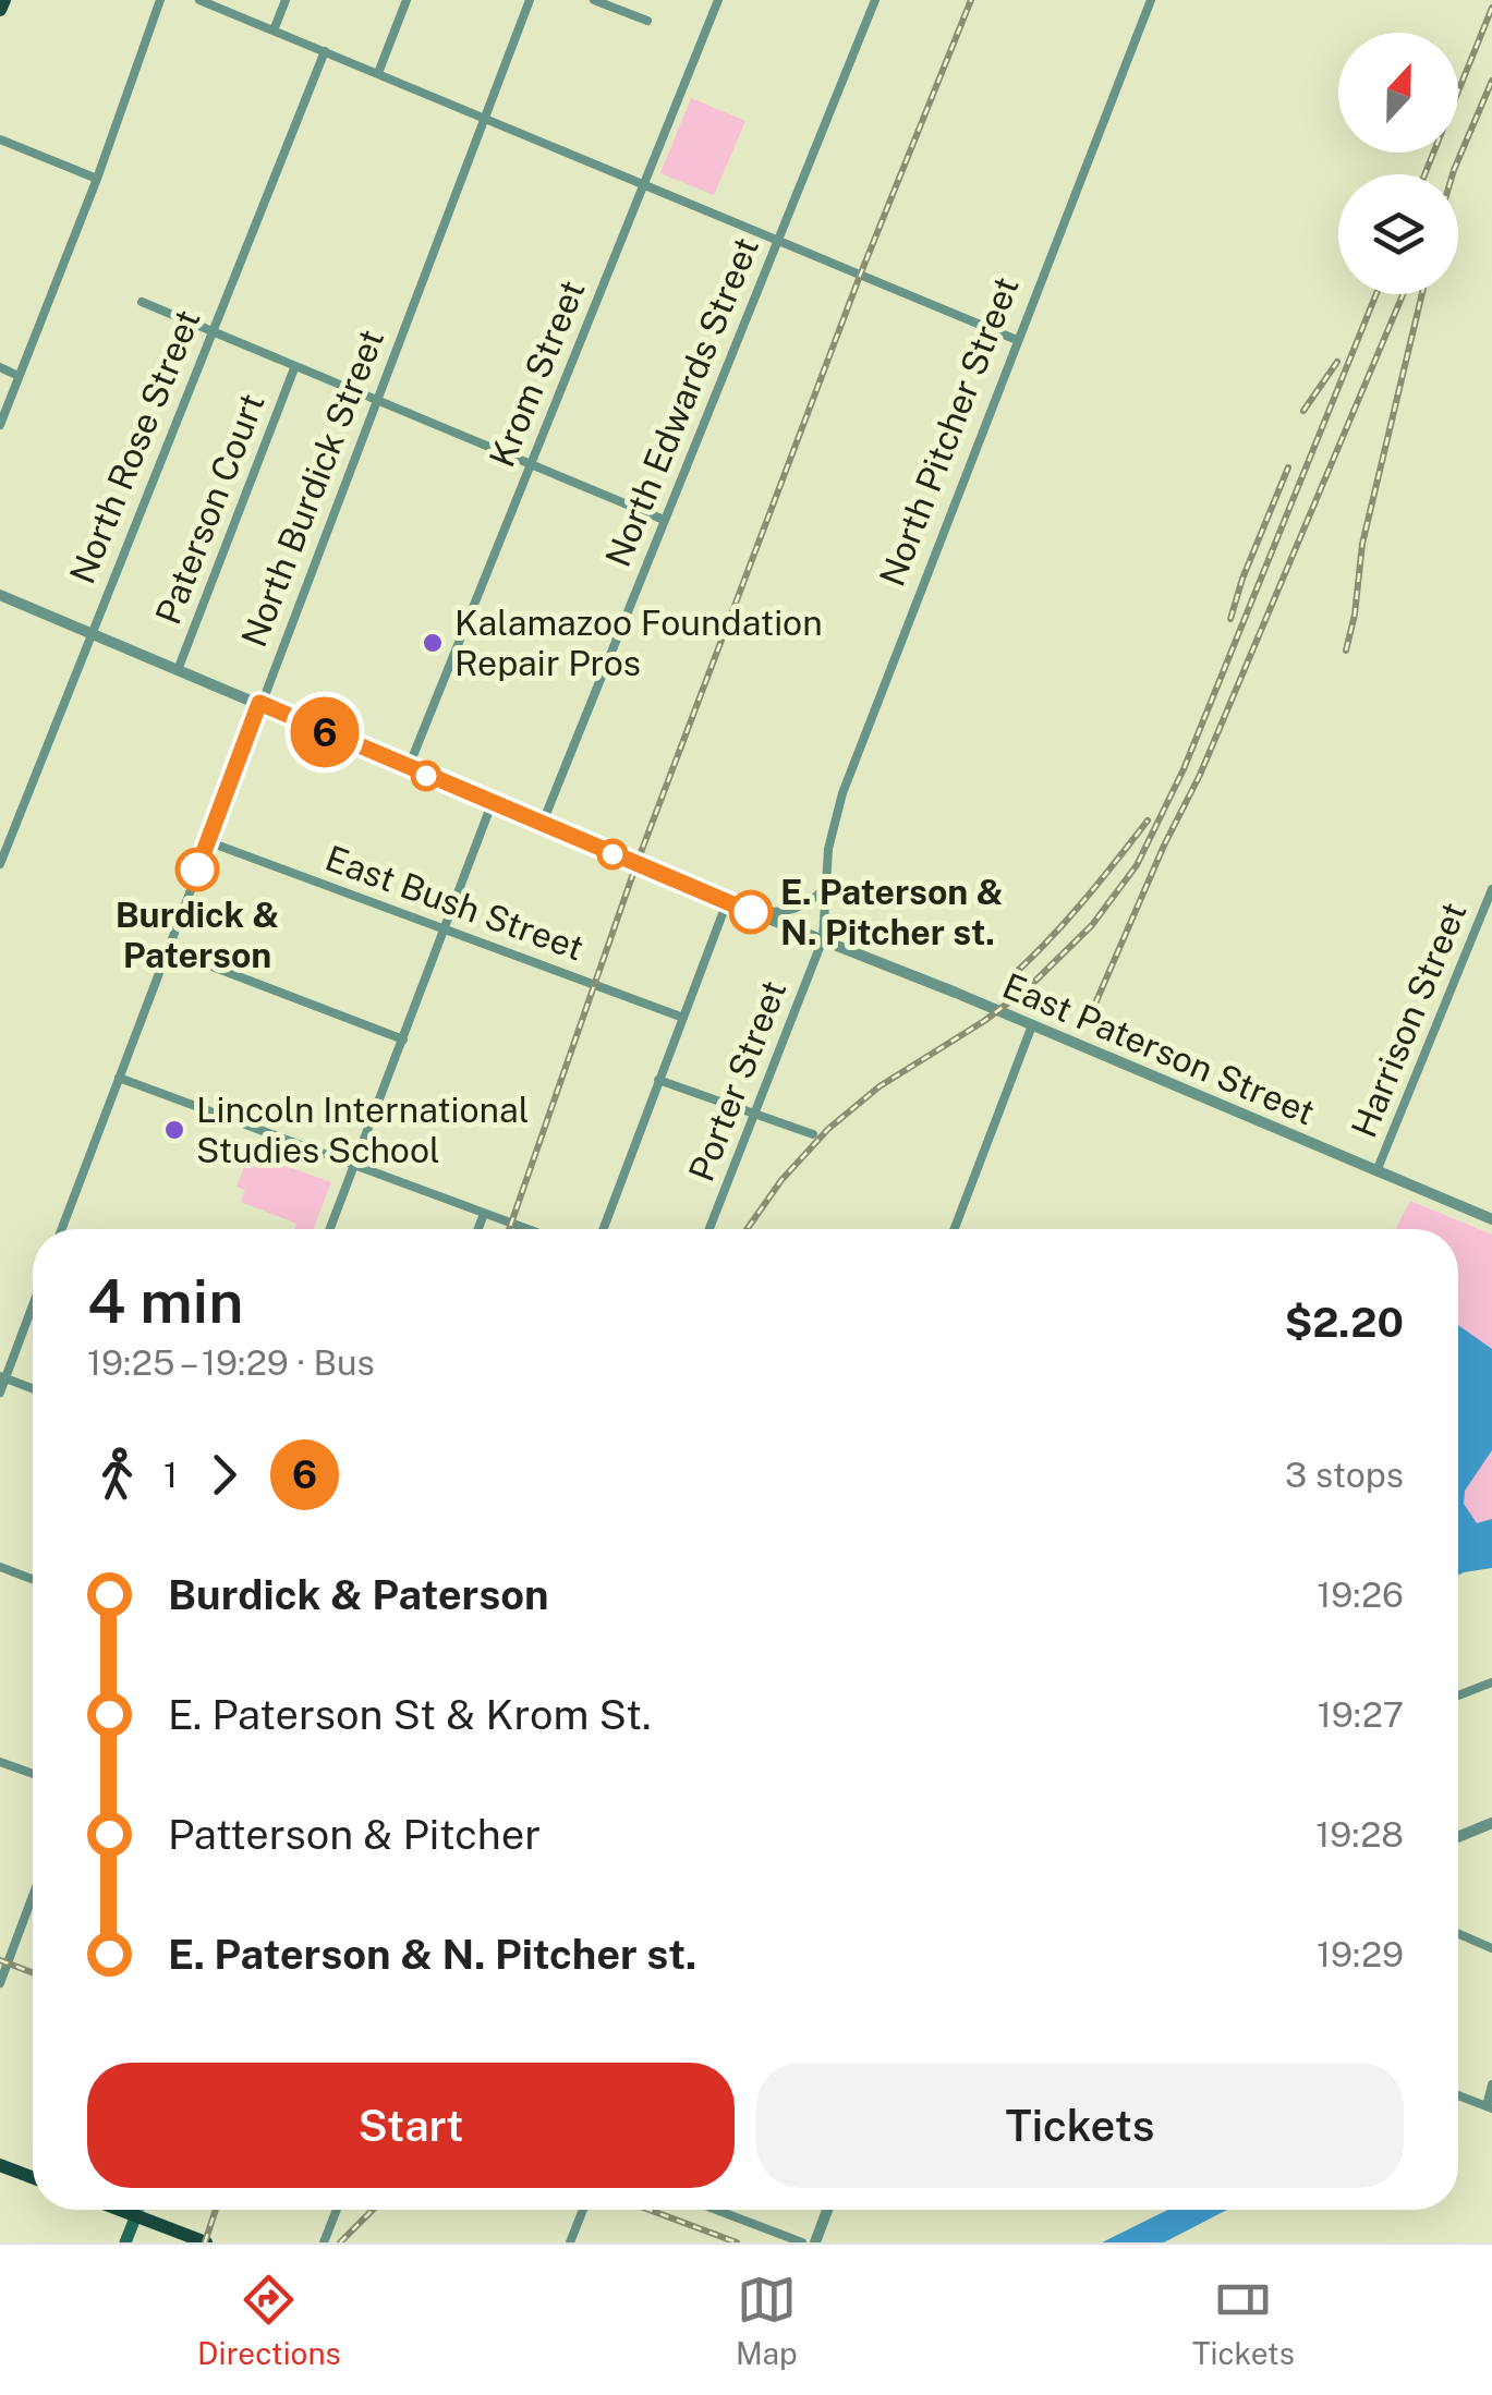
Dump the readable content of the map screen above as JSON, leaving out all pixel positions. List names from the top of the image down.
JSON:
{
  "streets": {
    "street": [
      "Krom Street",
      "North Edwards Street",
      "North Pitcher Street",
      "North Rose Street",
      "North Burdick Street",
      "Paterson Court",
      "East Bush Street",
      "Harrison Street",
      "East Paterson Street",
      "Porter Street"
    ]
  },
  "crossings": [
    ["Krom Street", "East Paterson Street"],
    ["North Edwards Street", "East Paterson Street"],
    ["North Pitcher Street", "East Paterson Street"],
    ["North Pitcher Street", "Porter Street"],
    ["North Rose Street", "East Paterson Street"],
    ["North Burdick Street", "East Bush Street"],
    ["North Burdick Street", "East Paterson Street"],
    ["Paterson Court", "East Paterson Street"],
    ["Harrison Street", "East Paterson Street"],
    ["East Paterson Street", "Porter Street"]
  ],
  "places": [
    "Kalamazoo Foundation Repair Pros",
    "Burdick & Paterson",
    "E. Paterson & N. Pitcher st.",
    "Lincoln International Studies School"
  ],
  "lines": ["bus line 6"],
  "north": "top",
  "page": {
    "on_map": "6",
    "heading": ["4 min", "19:25 – 19:29 · Bus", "$2.20"],
    "legs": ["1", "6", "3 stops"],
    "list": [
      {
        "name": "Burdick & Paterson",
        "value": "19:26"
      },
      {
        "name": "E. Paterson St & Krom St.",
        "value": "19:27"
      },
      {
        "name": "Patterson & Pitcher",
        "value": "19:28"
      },
      {
        "name": "E. Paterson & N. Pitcher st.",
        "value": "19:29"
      }
    ],
    "buttons": ["Start", "Tickets"],
    "tabs": ["Directions", "Map", "Tickets"]
  }
}
